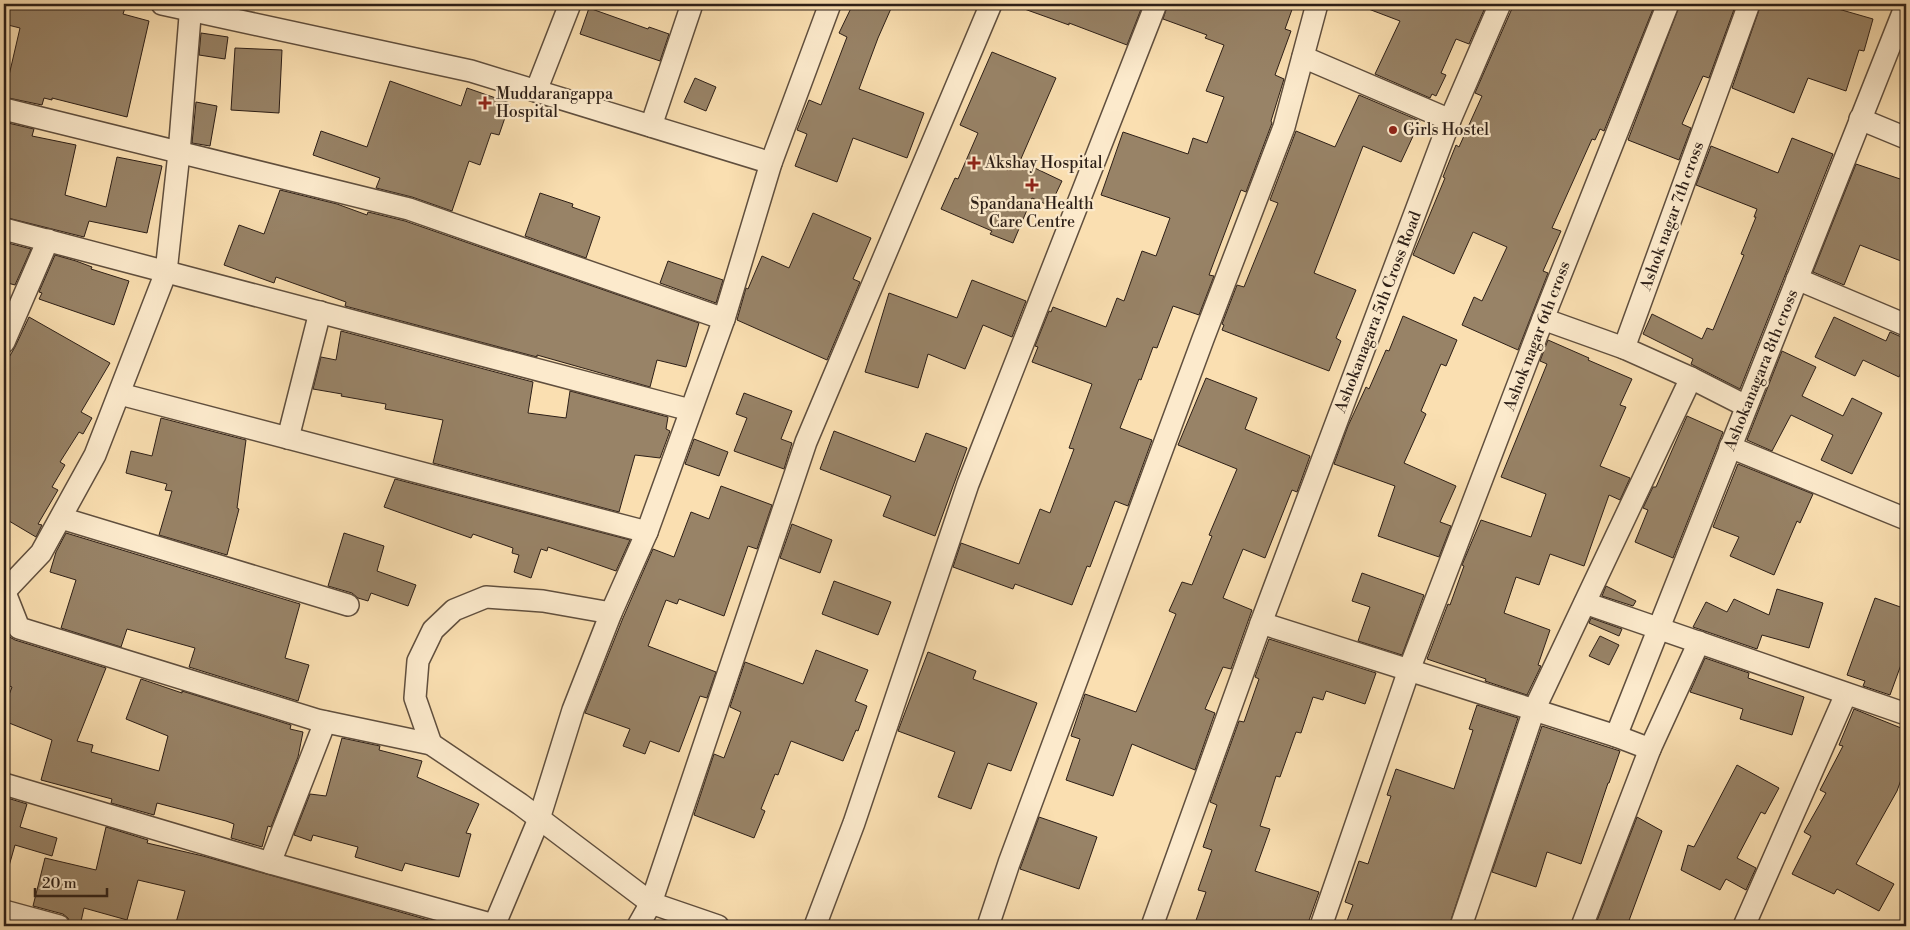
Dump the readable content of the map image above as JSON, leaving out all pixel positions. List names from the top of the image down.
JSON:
{
  "streets": {
    "street": [
      "Ashok nagar 7th cross",
      "Ashokanagara 5th Cross Road",
      "Ashok nagar 6th cross",
      "Ashokanagara 8th cross"
    ]
  },
  "places": {
    "health": ["Muddarangappa Hospital", "Akshay Hospital", "Spandana Health Care Centre"],
    "other": ["Girls Hostel"]
  },
  "scale_bar": "20 m"
}
